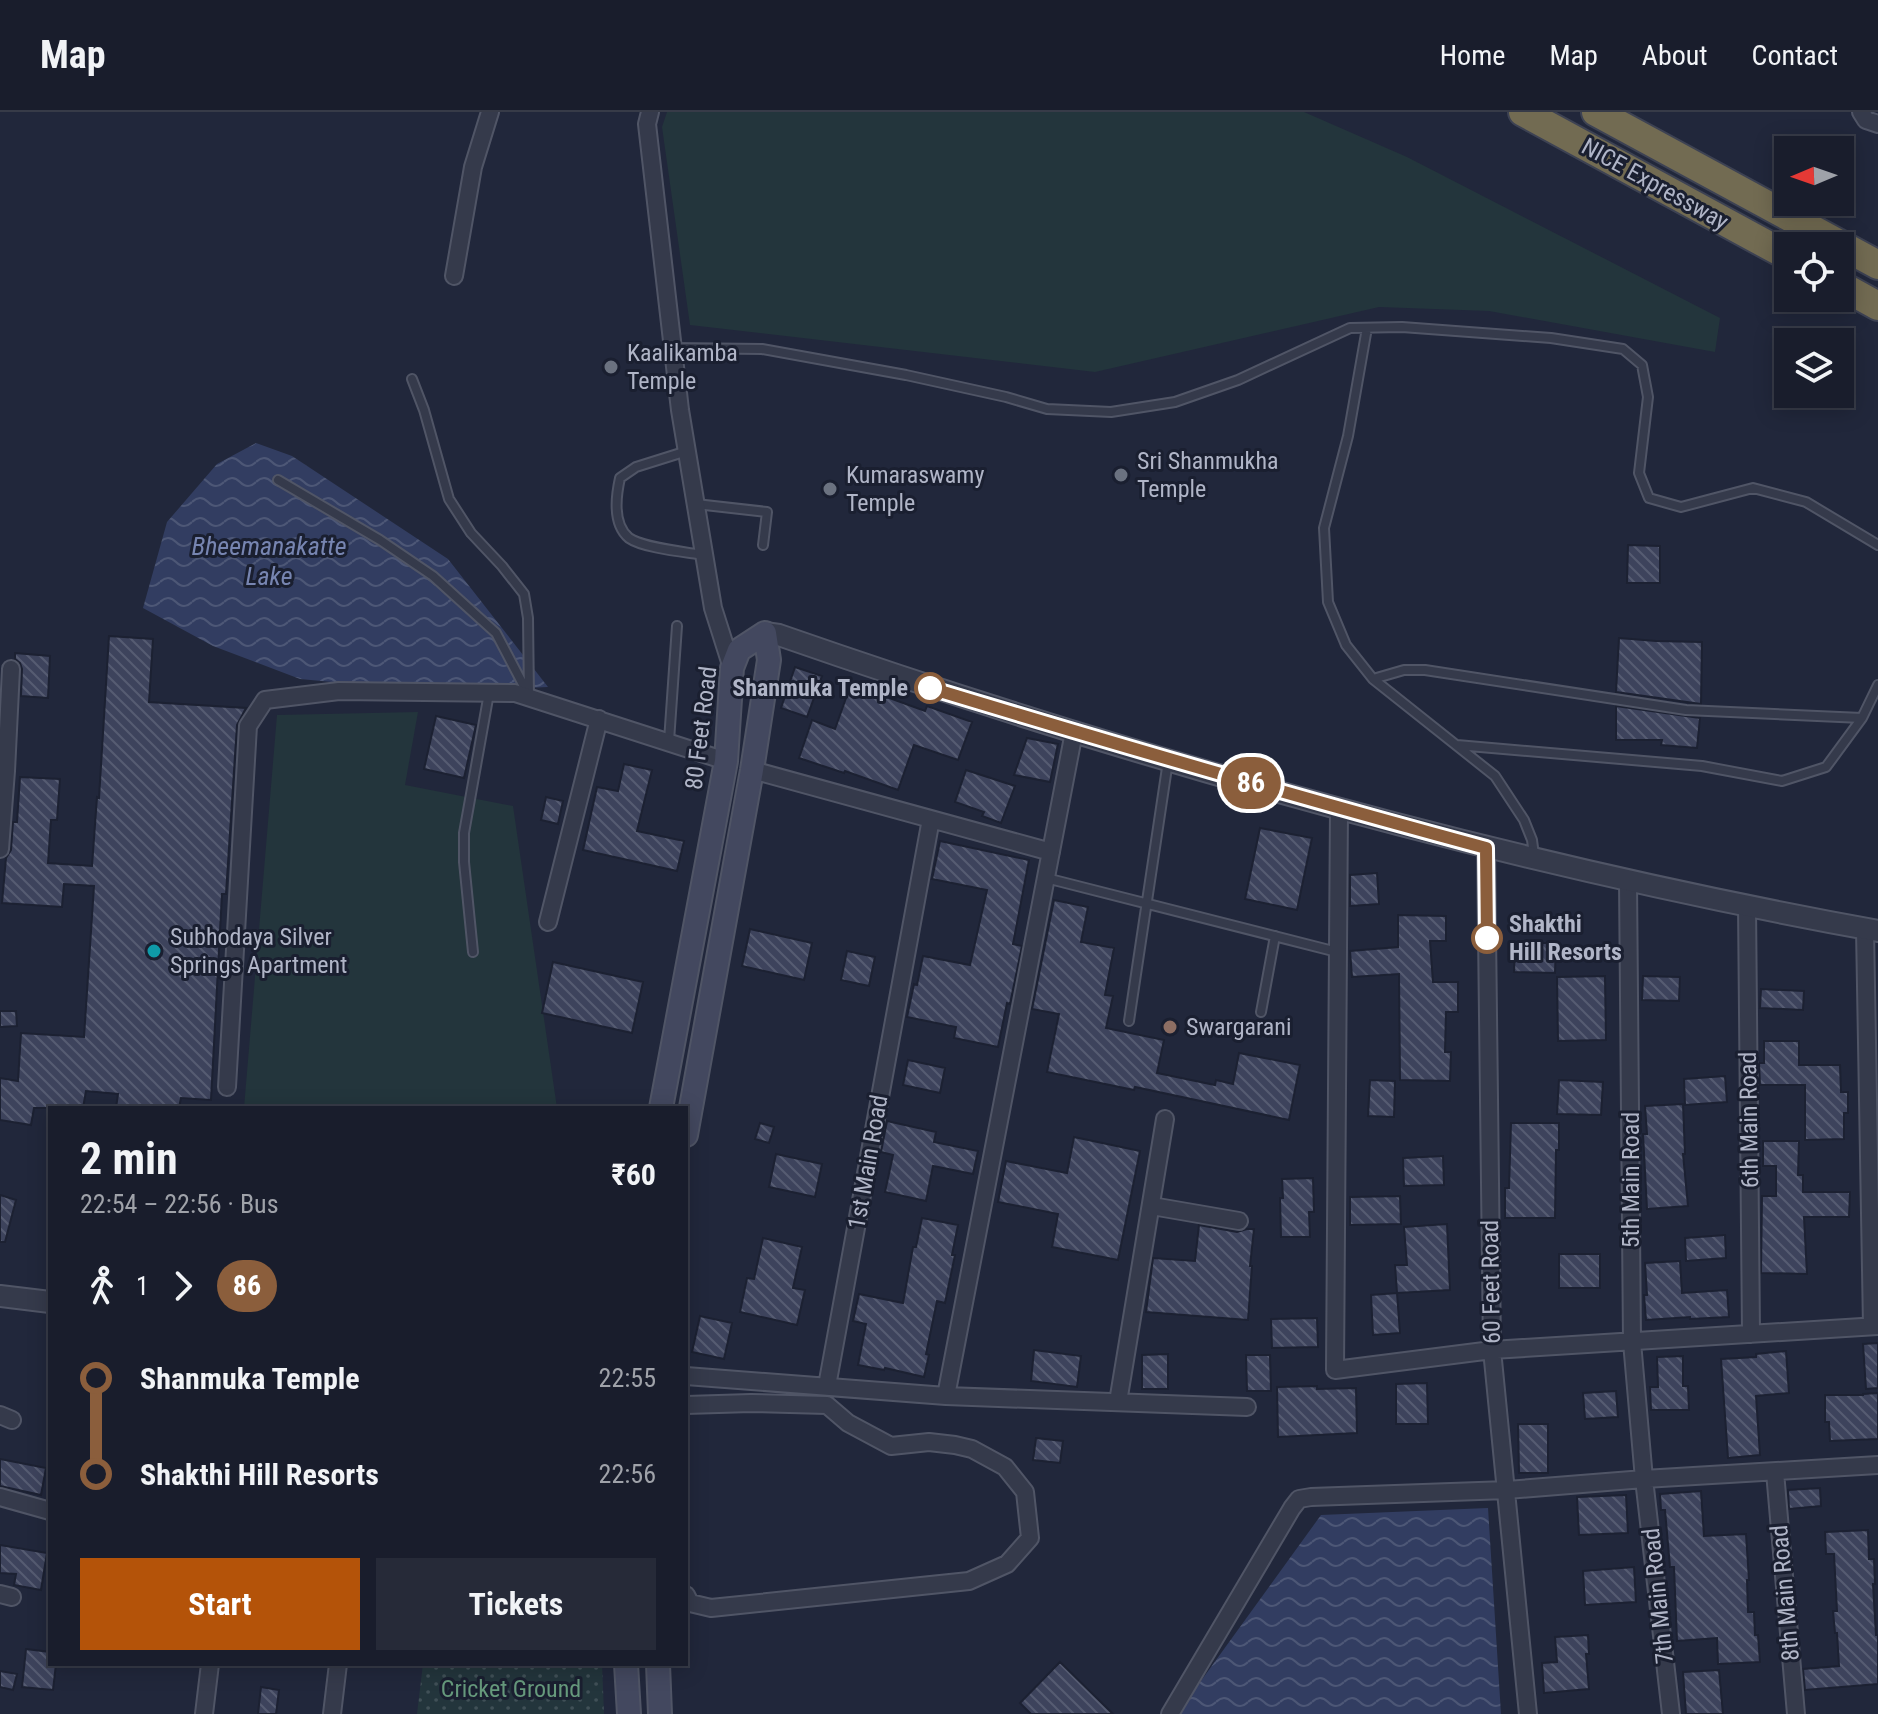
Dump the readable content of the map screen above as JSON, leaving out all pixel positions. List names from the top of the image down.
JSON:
{
  "streets": {
    "highway": ["NICE Expressway"],
    "main road": ["80 Feet Road"],
    "street": [
      "6th Main Road",
      "1st Main Road",
      "5th Main Road",
      "60 Feet Road",
      "8th Main Road",
      "7th Main Road"
    ]
  },
  "crossings": [
    ["5th Main Road", "7th Main Road"]
  ],
  "water": ["Bheemanakatte Lake"],
  "parks": ["Cricket Ground"],
  "places": [
    "Kaalikamba Temple",
    "Sri Shanmukha Temple",
    "Kumaraswamy Temple",
    "Shanmuka Temple",
    "Shakthi Hill Resorts",
    "Subhodaya Silver Springs Apartment",
    "Swargarani"
  ],
  "lines": ["bus line 86"],
  "north": "left",
  "page": {
    "header": "Map",
    "nav": [
      "Home",
      "Map",
      "About",
      "Contact"
    ],
    "on_map": "86",
    "heading": ["2 min", "22:54 – 22:56 · Bus", "₹60"],
    "legs": ["1", "86"],
    "list": [
      {
        "name": "Shanmuka Temple",
        "value": "22:55"
      },
      {
        "name": "Shakthi Hill Resorts",
        "value": "22:56"
      }
    ],
    "buttons": ["Start", "Tickets"]
  }
}
